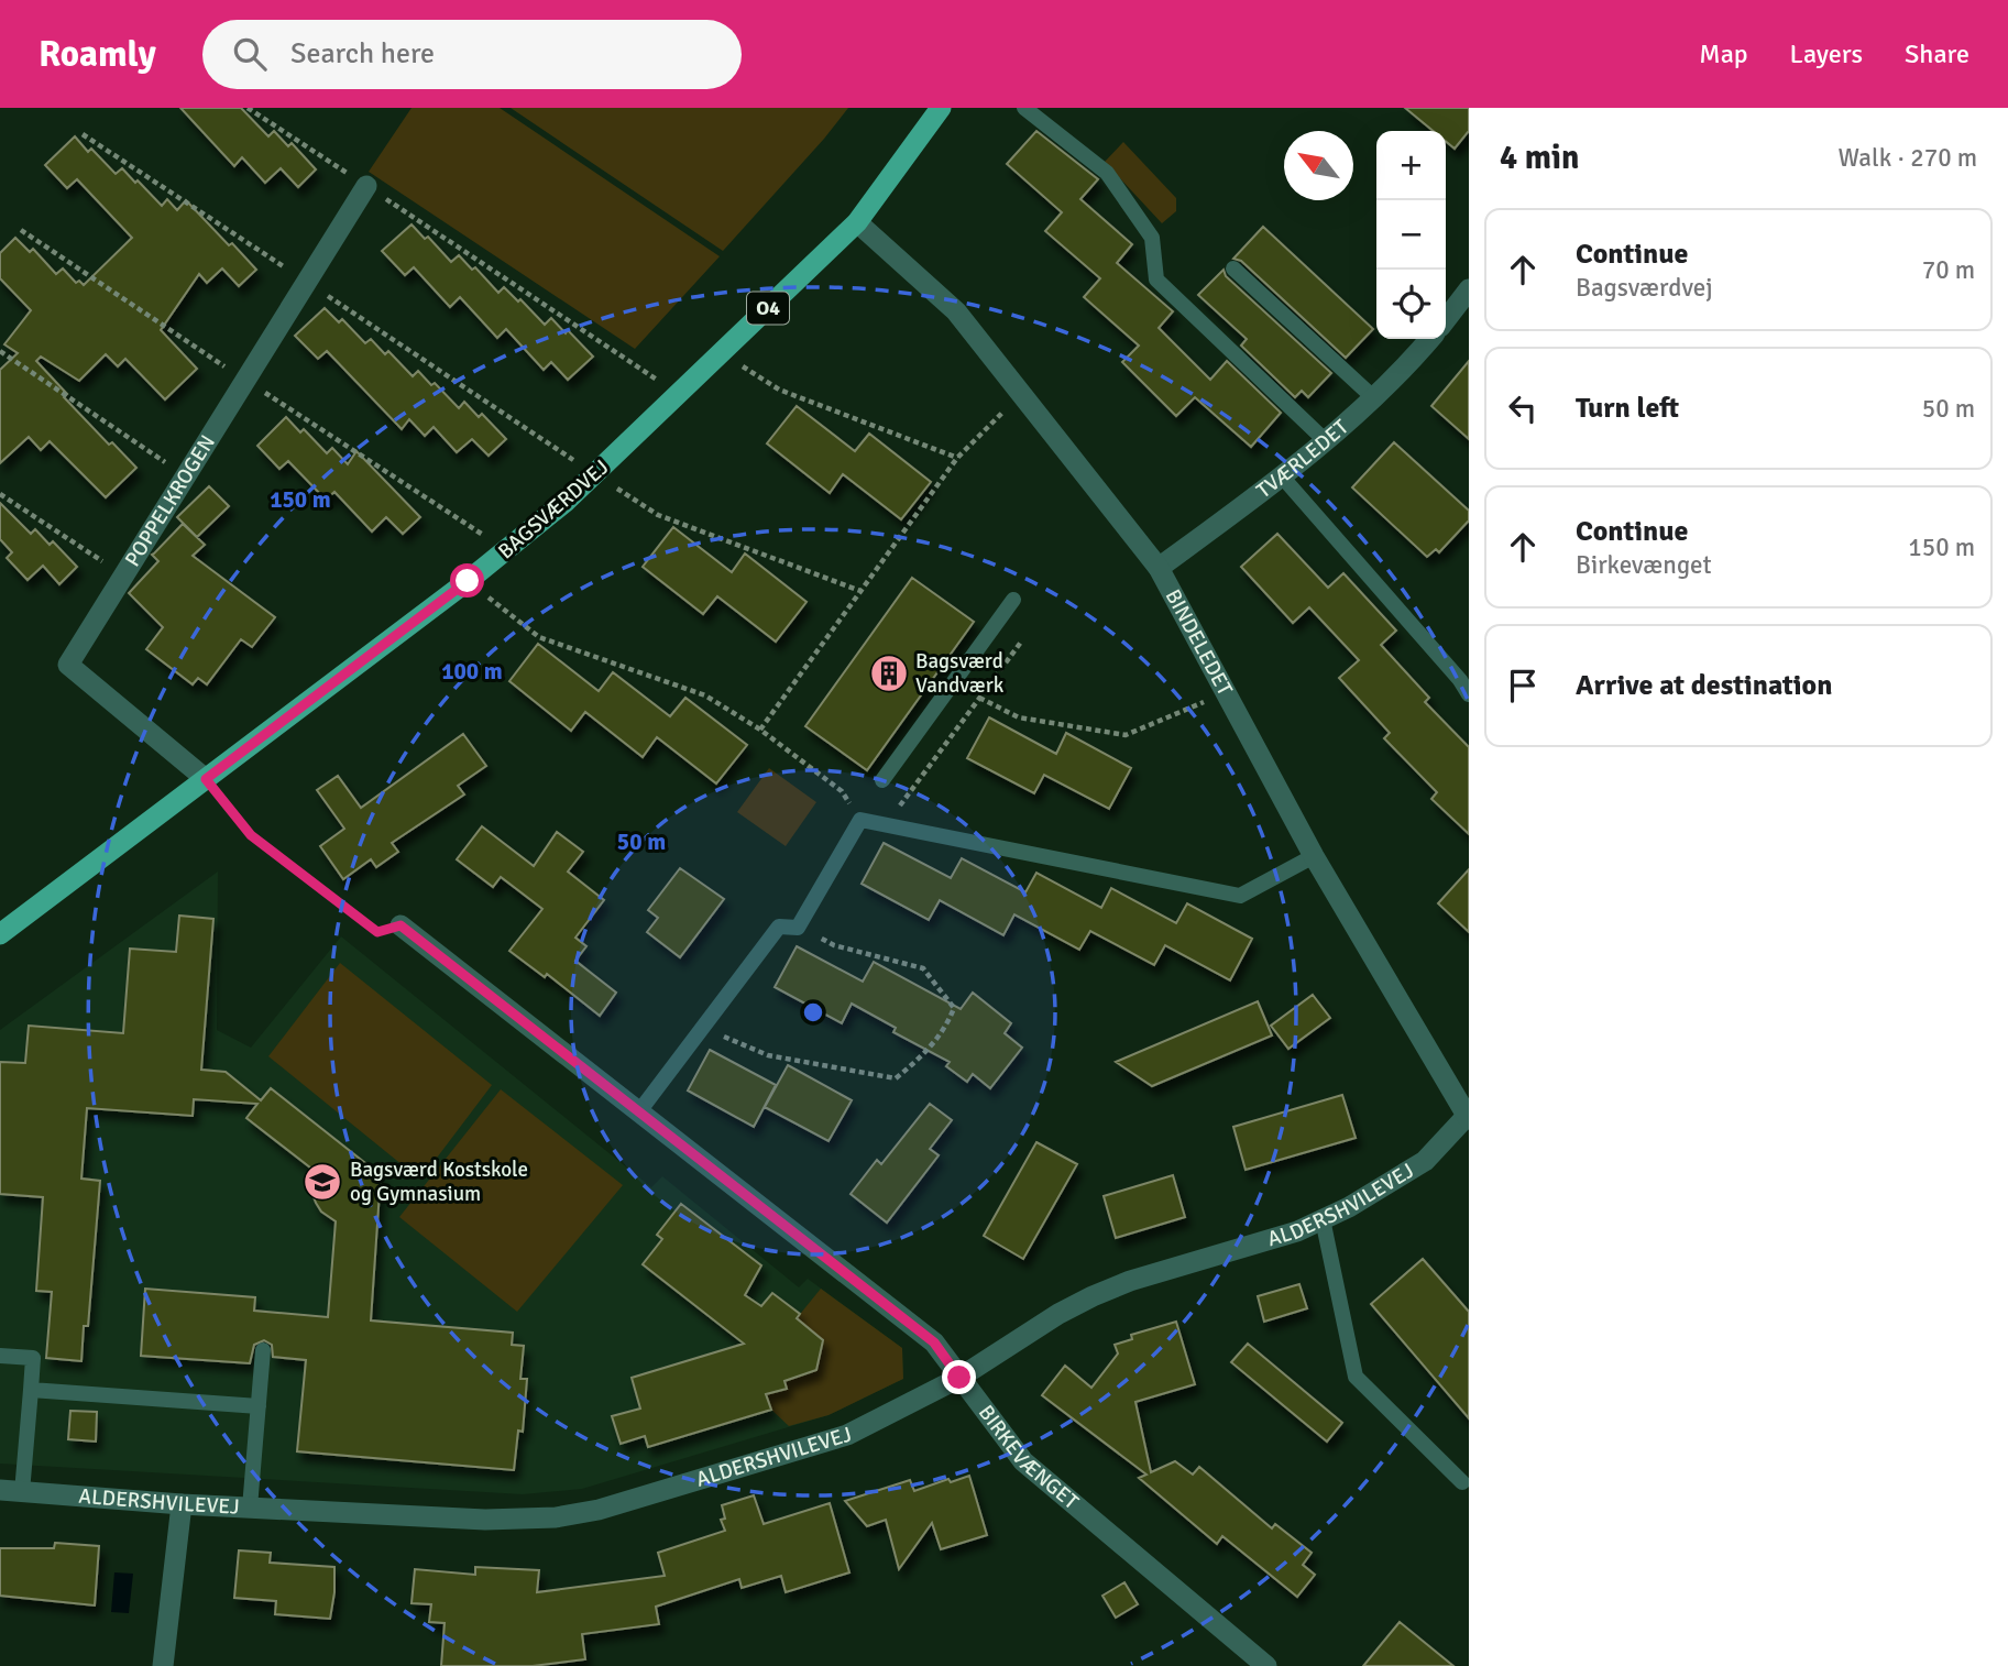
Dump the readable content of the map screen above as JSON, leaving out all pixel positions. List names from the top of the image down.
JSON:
{
  "streets": {
    "main road": ["O4", "BAGSVÆRDVEJ"],
    "street": [
      "TVÆRLEDET",
      "POPPELKROGEN",
      "BINDELEDET",
      "ALDERSHVILEVEJ",
      "BIRKEVÆNGET"
    ]
  },
  "crossings": [
    ["TVÆRLEDET", "BINDELEDET"],
    ["POPPELKROGEN", "BAGSVÆRDVEJ"],
    ["BAGSVÆRDVEJ", "BINDELEDET"],
    ["BINDELEDET", "ALDERSHVILEVEJ"],
    ["ALDERSHVILEVEJ", "BIRKEVÆNGET"]
  ],
  "places": {
    "building": ["Bagsværd Vandværk"],
    "school or university": ["Bagsværd Kostskole og Gymnasium"]
  },
  "north": "top left",
  "page": {
    "header": "Roamly",
    "search": "Search here",
    "nav": ["Map", "Layers", "Share"],
    "heading": ["4 min", "Walk · 270 m"],
    "map_buttons": ["+", "−"],
    "list": [
      ["Continue", "Bagsværdvej", "70 m"],
      ["Turn left", "50 m"],
      ["Continue", "Birkevænget", "150 m"],
      "Arrive at destination"
    ]
  },
  "rings": ["150 m", "100 m", "50 m"]
}
